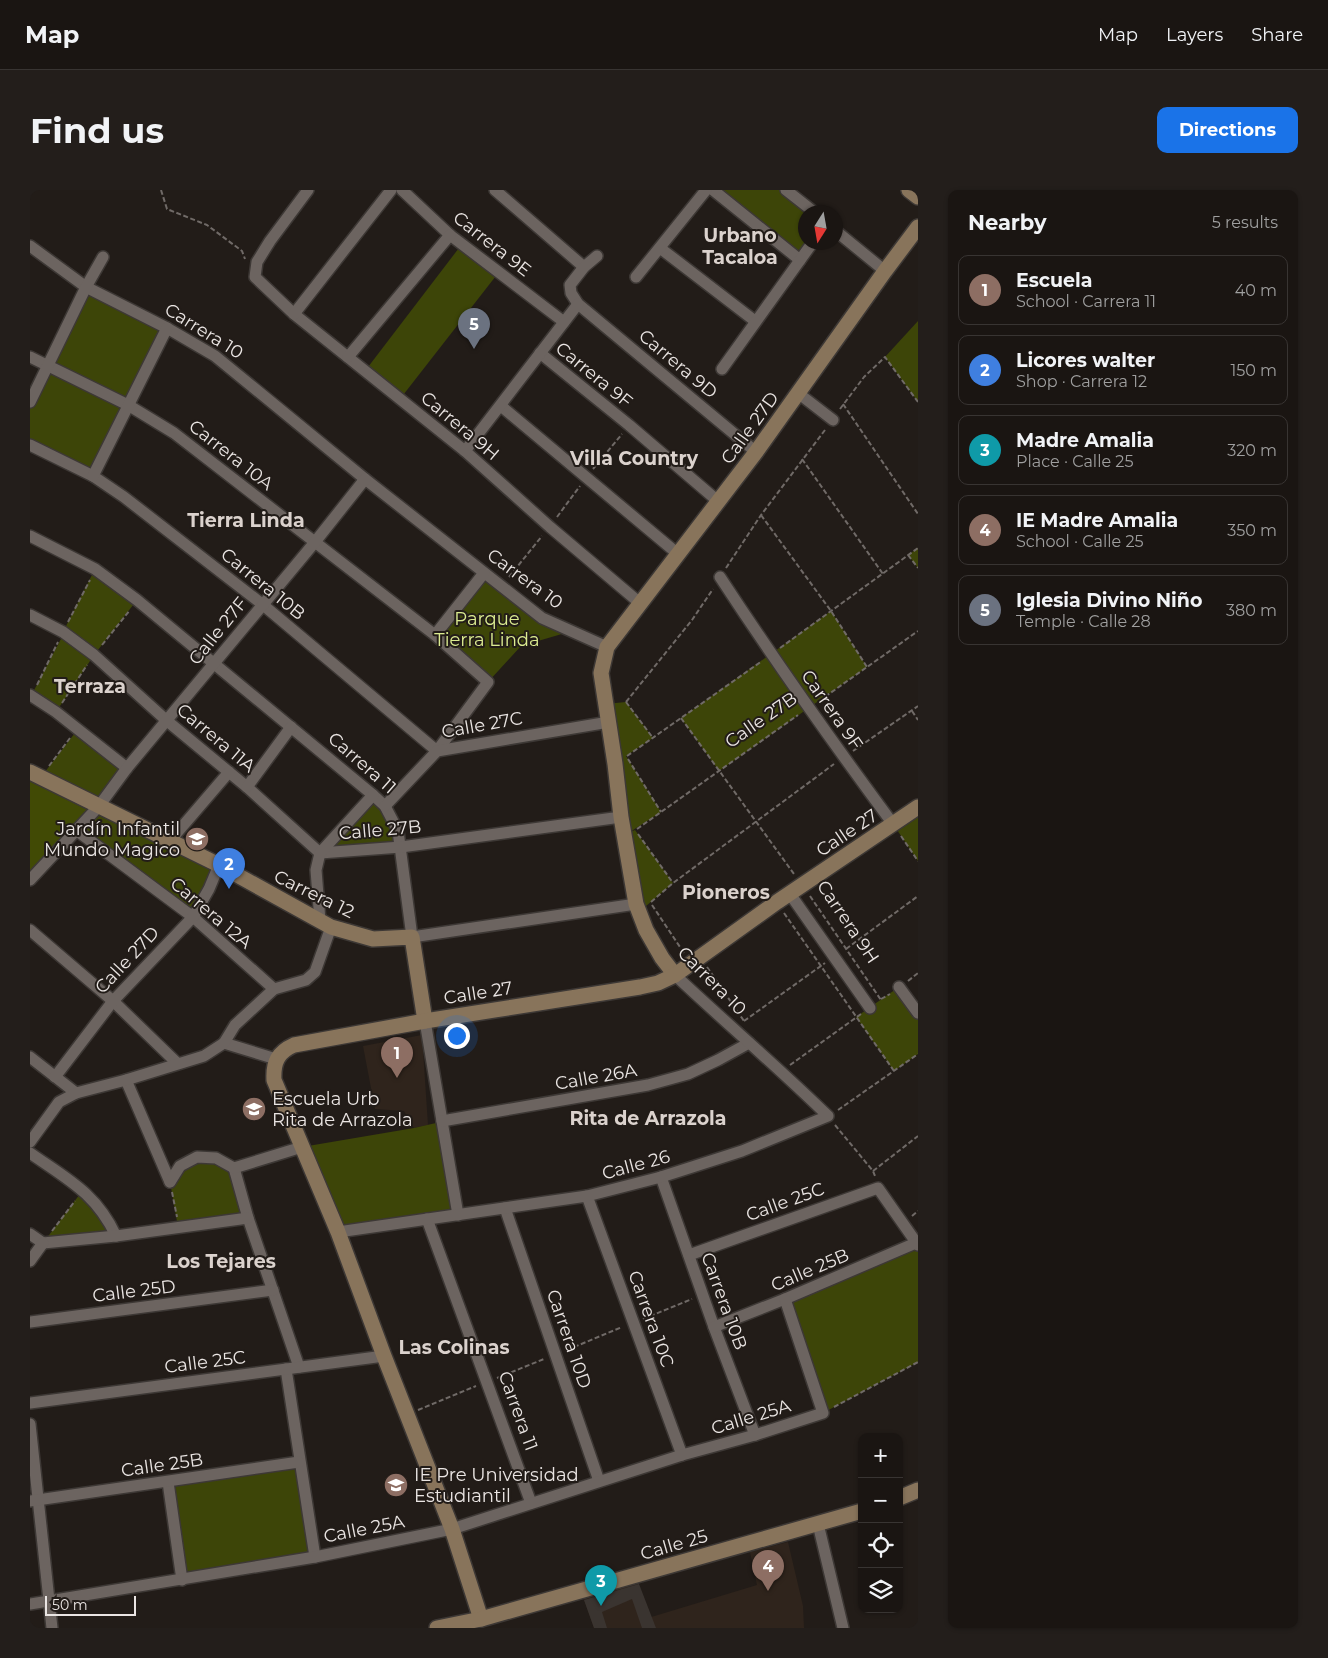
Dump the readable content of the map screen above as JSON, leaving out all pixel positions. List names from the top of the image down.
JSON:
{
  "streets": {
    "street": [
      "Carrera 9E",
      "Carrera 10",
      "Carrera 9D",
      "Carrera 9F",
      "Carrera 9H",
      "Calle 27D",
      "Carrera 10A",
      "Carrera 10B",
      "Calle 27F",
      "Calle 27B",
      "Calle 27C",
      "Carrera 11A",
      "Carrera 11",
      "Calle 27",
      "Carrera 12",
      "Carrera 12A",
      "Calle 26A",
      "Calle 26",
      "Calle 25C",
      "Calle 25B",
      "Calle 25D",
      "Carrera 10C",
      "Carrera 10D",
      "Calle 25A",
      "Calle 25"
    ]
  },
  "crossings": [
    ["Carrera 10", "Calle 27D"],
    ["Carrera 10", "Calle 27F"],
    ["Carrera 10", "Calle 27B"],
    ["Carrera 10", "Calle 27C"],
    ["Carrera 10", "Calle 27"],
    ["Carrera 10", "Carrera 12"],
    ["Carrera 10", "Calle 26A"],
    ["Carrera 10", "Calle 26"],
    ["Carrera 9D", "Calle 27D"],
    ["Carrera 9F", "Calle 27D"],
    ["Carrera 9F", "Calle 27B"],
    ["Carrera 9F", "Calle 27"],
    ["Carrera 9H", "Calle 27D"],
    ["Carrera 9H", "Calle 27B"],
    ["Carrera 9H", "Calle 27"],
    ["Calle 27D", "Carrera 12"],
    ["Calle 27D", "Carrera 12A"],
    ["Carrera 10A", "Carrera 10B"],
    ["Carrera 10A", "Calle 27F"],
    ["Carrera 10A", "Calle 27C"],
    ["Carrera 10B", "Calle 27F"],
    ["Carrera 10B", "Calle 27C"],
    ["Carrera 10B", "Calle 26"],
    ["Carrera 10B", "Calle 25C"],
    ["Carrera 10B", "Calle 25B"],
    ["Carrera 10B", "Calle 25A"],
    ["Calle 27F", "Carrera 11A"],
    ["Calle 27F", "Carrera 11"],
    ["Calle 27F", "Carrera 12"],
    ["Calle 27F", "Carrera 12A"],
    ["Calle 27B", "Carrera 11A"],
    ["Calle 27B", "Carrera 11"],
    ["Calle 27C", "Carrera 11"],
    ["Carrera 11", "Calle 27"],
    ["Carrera 11", "Carrera 12"],
    ["Carrera 11", "Calle 26A"],
    ["Carrera 11", "Calle 26"],
    ["Carrera 11", "Calle 25A"],
    ["Calle 26", "Carrera 10C"],
    ["Calle 26", "Carrera 10D"],
    ["Carrera 10C", "Calle 25A"],
    ["Carrera 10D", "Calle 25A"]
  ],
  "districts": [
    "Urbano Tacaloa",
    "Villa Country",
    "Tierra Linda",
    "Terraza",
    "Pioneros",
    "Rita de Arrazola",
    "Los Tejares",
    "Las Colinas"
  ],
  "parks": ["Parque Tierra Linda"],
  "places": {
    "school or university": ["Jardín Infantil Mundo Magico", "Escuela Urb Rita de Arrazola", "IE Pre Universidad Estudiantil"]
  },
  "scale_bar": "50 m",
  "north": "bottom",
  "page": {
    "header": "Map",
    "nav": ["Map", "Layers", "Share"],
    "buttons": "Directions",
    "title": "Find us",
    "heading": ["Nearby", "5 results"],
    "list": [
      {
        "mark": "1",
        "name": "Escuela",
        "note": "School · Carrera 11",
        "value": "40 m"
      },
      {
        "mark": "2",
        "name": "Licores walter",
        "note": "Shop · Carrera 12",
        "value": "150 m"
      },
      {
        "mark": "3",
        "name": "Madre Amalia",
        "note": "Place · Calle 25",
        "value": "320 m"
      },
      {
        "mark": "4",
        "name": "IE Madre Amalia",
        "note": "School · Calle 25",
        "value": "350 m"
      },
      {
        "mark": "5",
        "name": "Iglesia Divino Niño",
        "note": "Temple · Calle 28",
        "value": "380 m"
      }
    ],
    "pins": [
      "5",
      "2",
      "1",
      "4",
      "3"
    ],
    "map_buttons": ["+", "−"],
    "scale": "50 m"
  }
}
